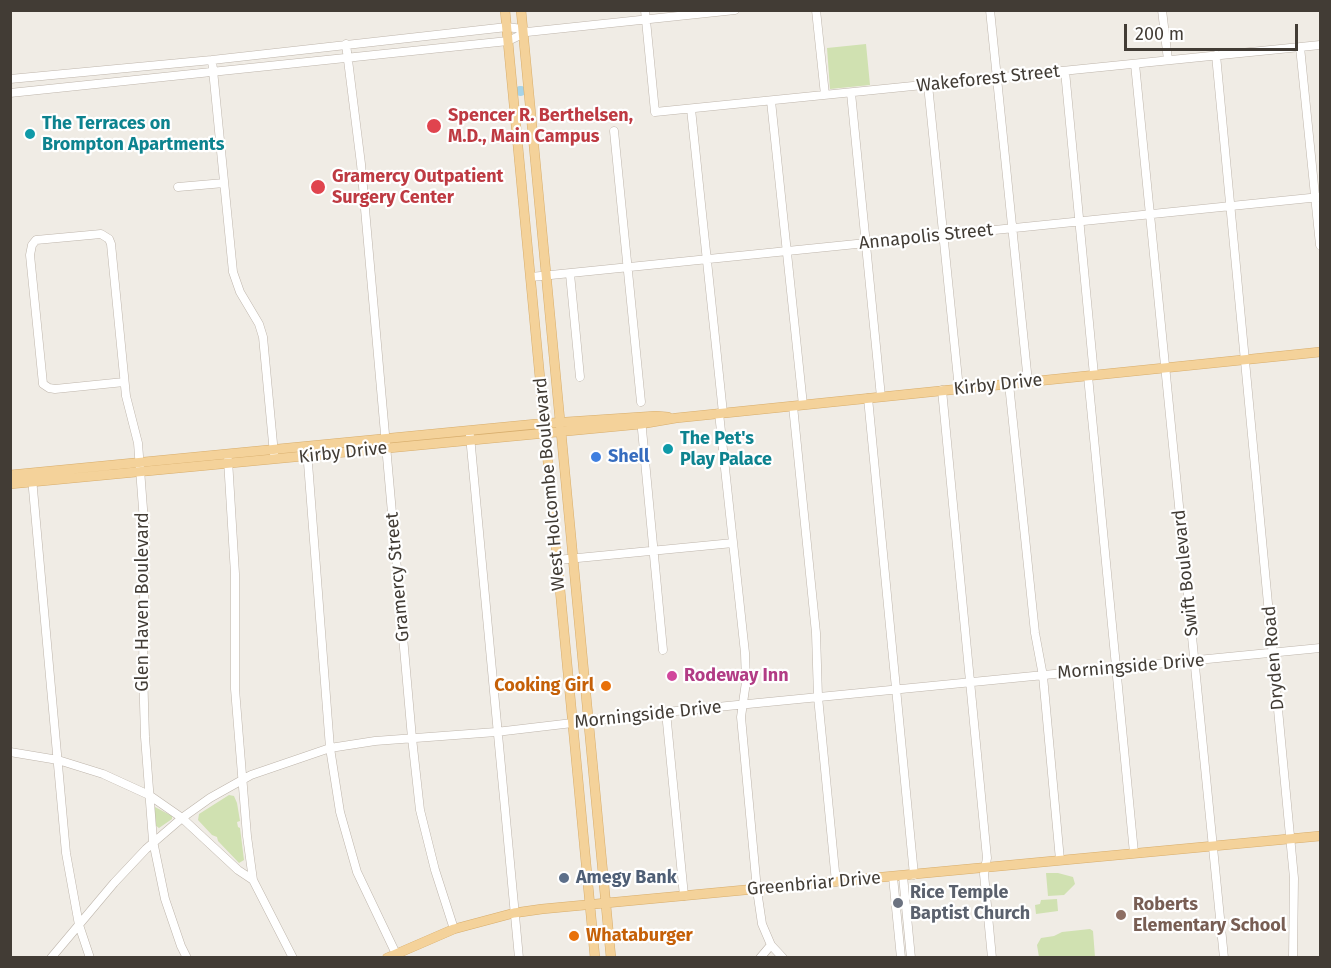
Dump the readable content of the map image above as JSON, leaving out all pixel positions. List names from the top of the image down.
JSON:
{
  "streets": {
    "main road": ["Kirby Drive", "West Holcombe Boulevard", "Greenbriar Drive"],
    "street": [
      "Wakeforest Street",
      "Annapolis Street",
      "Swift Boulevard",
      "Gramercy Street",
      "Glen Haven Boulevard",
      "Dryden Road",
      "Morningside Drive"
    ]
  },
  "crossings": [
    ["Wakeforest Street", "Swift Boulevard"],
    ["Wakeforest Street", "Dryden Road"],
    ["Annapolis Street", "West Holcombe Boulevard"],
    ["Annapolis Street", "Swift Boulevard"],
    ["Annapolis Street", "Dryden Road"],
    ["Kirby Drive", "West Holcombe Boulevard"],
    ["Kirby Drive", "Swift Boulevard"],
    ["Kirby Drive", "Gramercy Street"],
    ["Kirby Drive", "Glen Haven Boulevard"],
    ["Kirby Drive", "Dryden Road"],
    ["West Holcombe Boulevard", "Morningside Drive"],
    ["West Holcombe Boulevard", "Greenbriar Drive"],
    ["Swift Boulevard", "Morningside Drive"],
    ["Swift Boulevard", "Greenbriar Drive"],
    ["Gramercy Street", "Morningside Drive"],
    ["Gramercy Street", "Greenbriar Drive"],
    ["Glen Haven Boulevard", "Morningside Drive"],
    ["Dryden Road", "Morningside Drive"],
    ["Dryden Road", "Greenbriar Drive"]
  ],
  "places": [
    "Spencer R. Berthelsen, M.D., Main Campus",
    "The Terraces on Brompton Apartments",
    "Gramercy Outpatient Surgery Center",
    "The Pet's Play Palace",
    "Shell",
    "Rodeway Inn",
    "Cooking Girl",
    "Amegy Bank",
    "Rice Temple Baptist Church",
    "Roberts Elementary School",
    "Whataburger"
  ],
  "scale_bar": "200 m"
}
